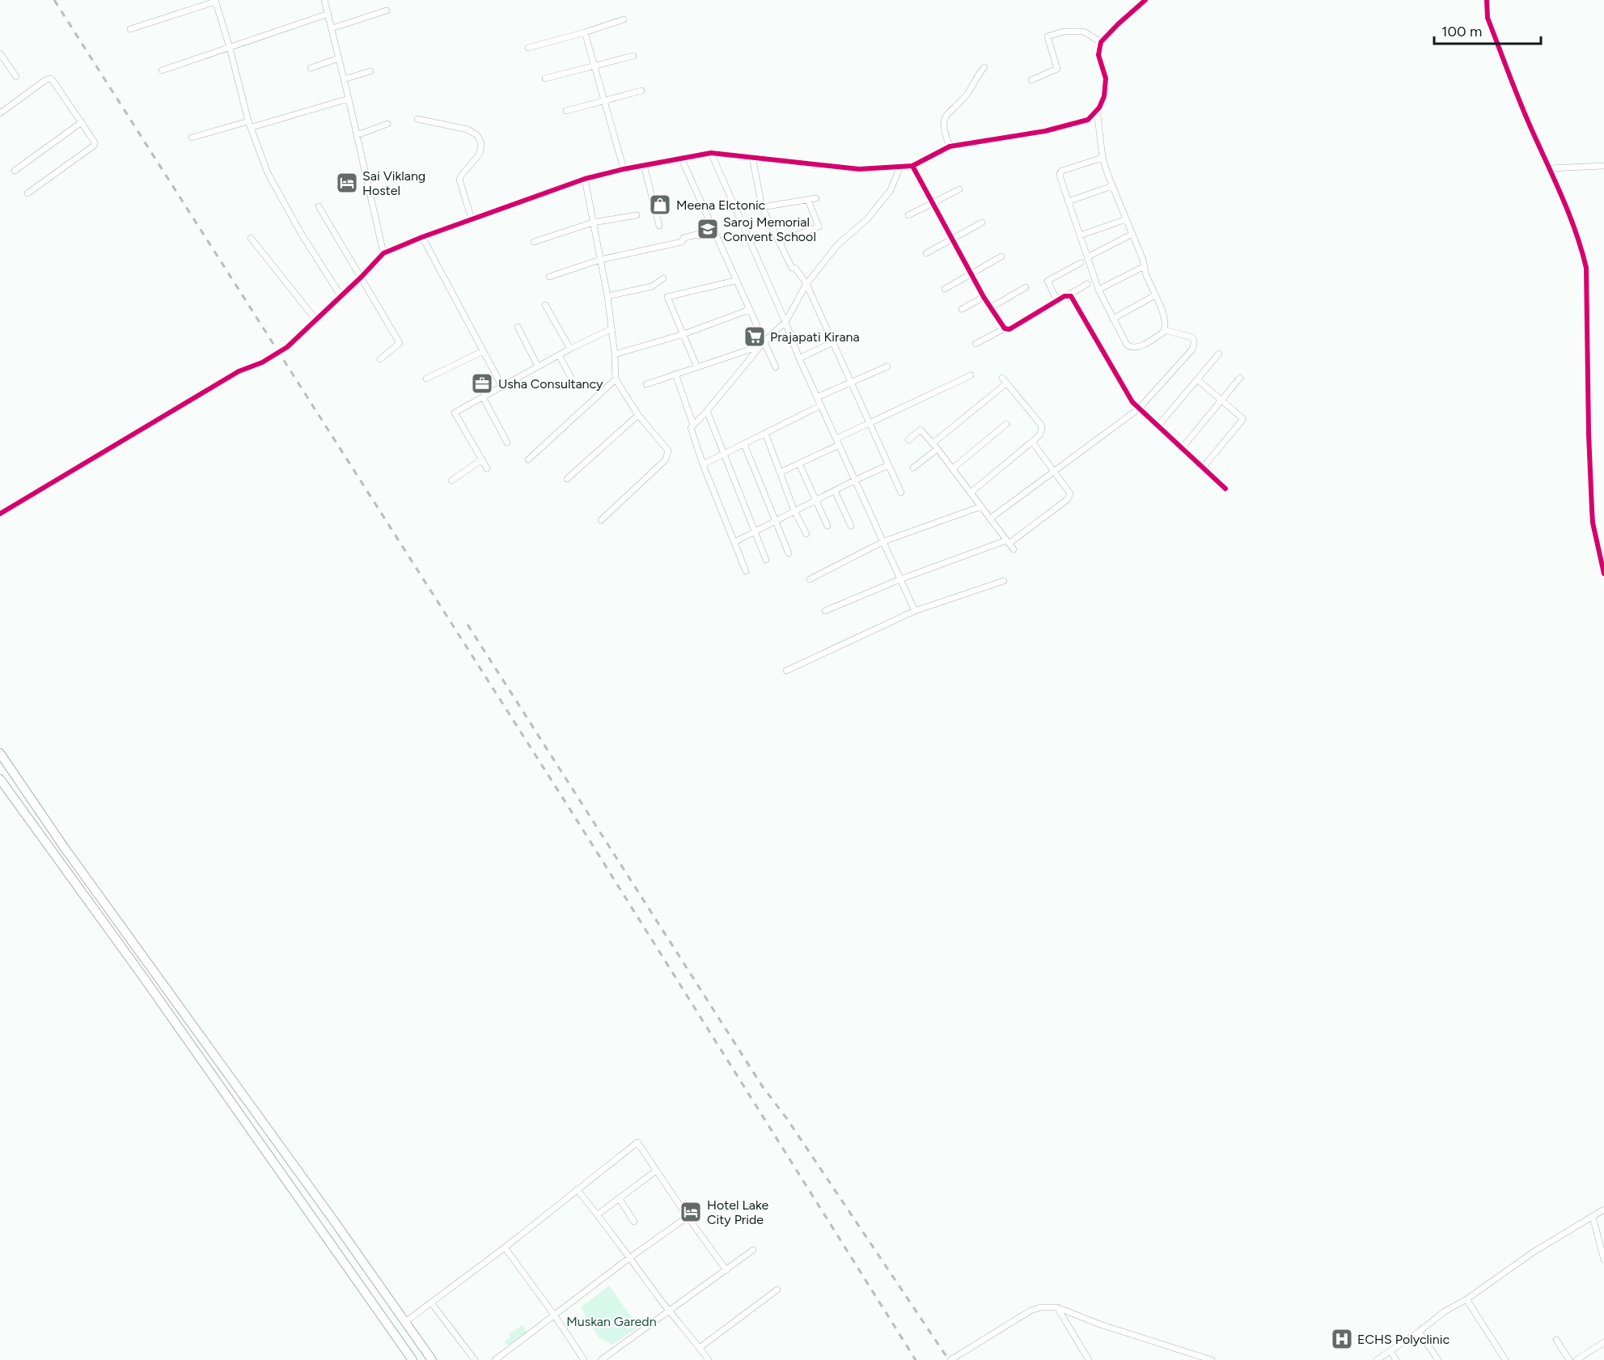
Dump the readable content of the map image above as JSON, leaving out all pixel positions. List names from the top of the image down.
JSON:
{
  "parks": ["Muskan Garedn"],
  "places": {
    "hotel": ["Sai Viklang Hostel", "Hotel Lake City Pride"],
    "shop": ["Meena Elctonic"],
    "school or university": ["Saroj Memorial Convent School"],
    "supermarket": ["Prajapati Kirana"],
    "office": ["Usha Consultancy"],
    "hospital": ["ECHS Polyclinic"]
  },
  "scale_bar": "100 m"
}
